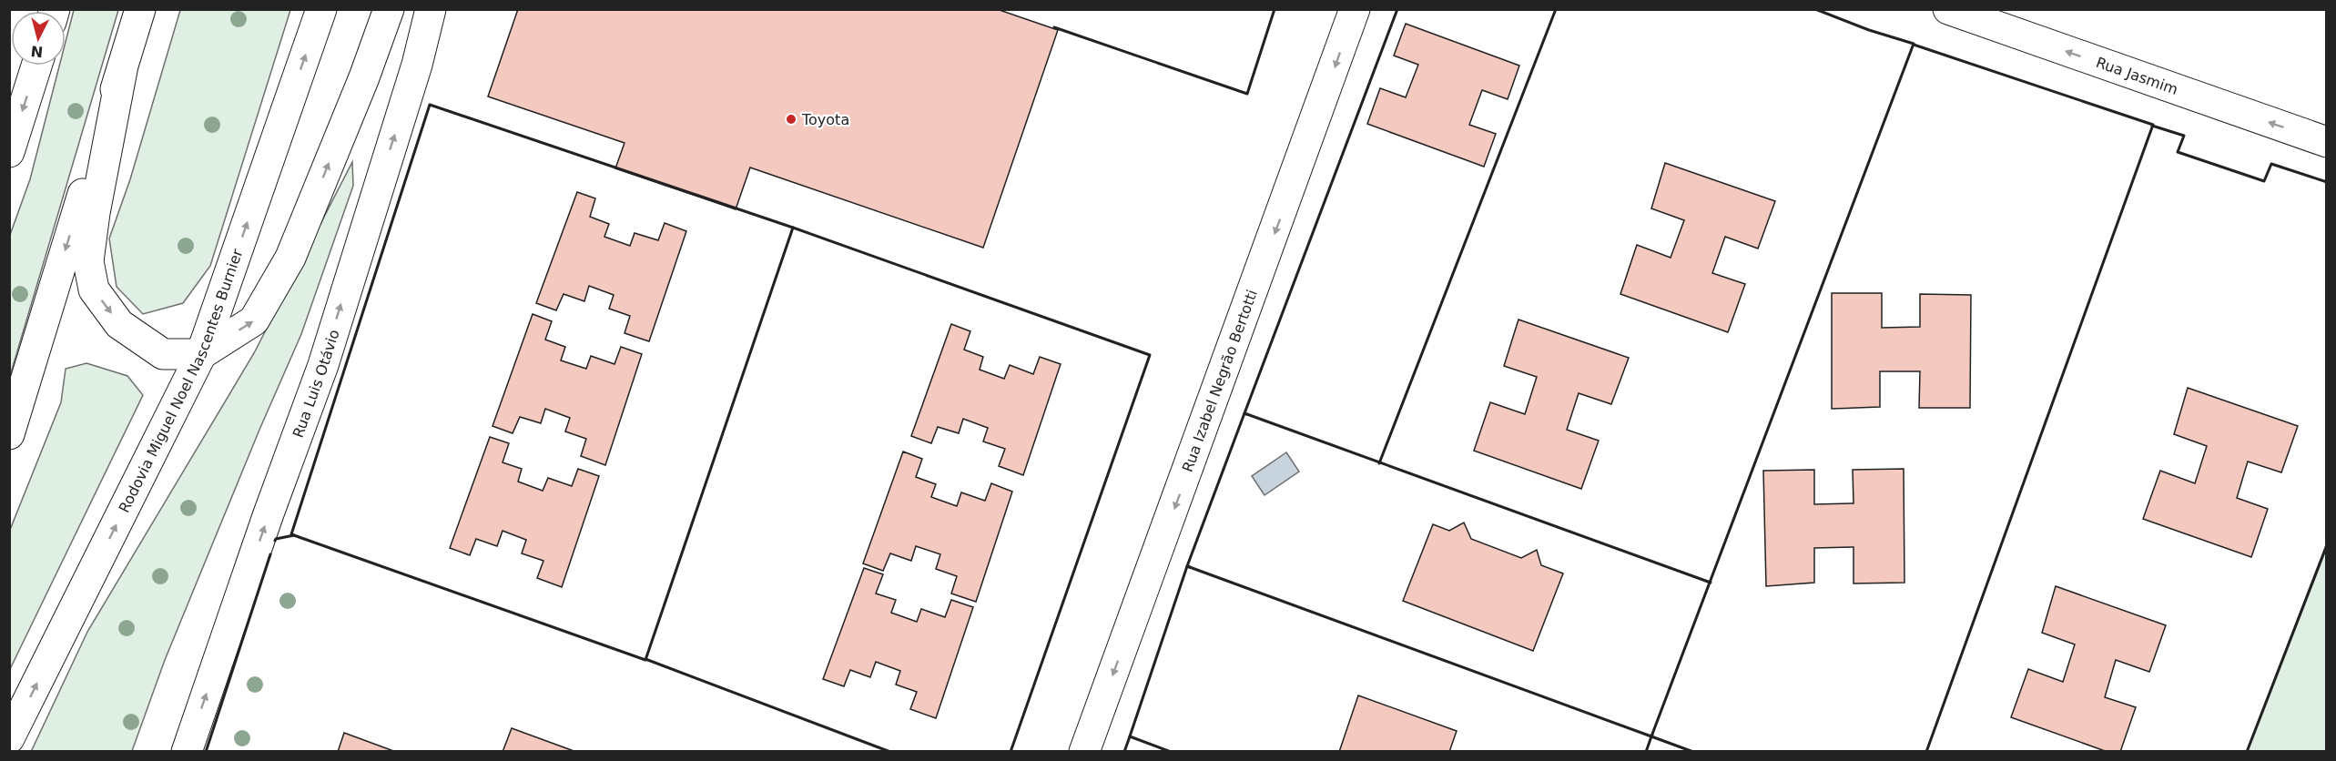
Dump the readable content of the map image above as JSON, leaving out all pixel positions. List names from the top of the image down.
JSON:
{
  "streets": {
    "main road": [
      "Rua Jasmim",
      "Rodovia Miguel Noel Nascentes Burnier",
      "Rua Izabel Negrão Bertotti",
      "Rua Luis Otávio"
    ]
  },
  "one_way": ["Rua Jasmim", "Rua Izabel Negrão Bertotti"],
  "places": ["Toyota"],
  "north": "bottom"
}
